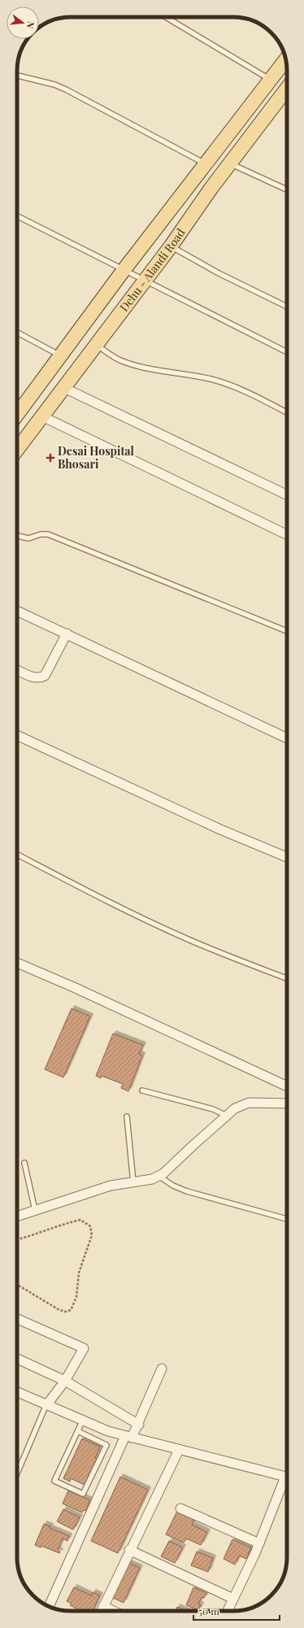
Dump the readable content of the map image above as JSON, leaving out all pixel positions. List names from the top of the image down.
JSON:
{
  "streets": {
    "main road": ["Dehu - Alandi Road"]
  },
  "places": {
    "health": ["Desai Hospital Bhosari"]
  },
  "scale_bar": "50 m",
  "north": "right"
}
